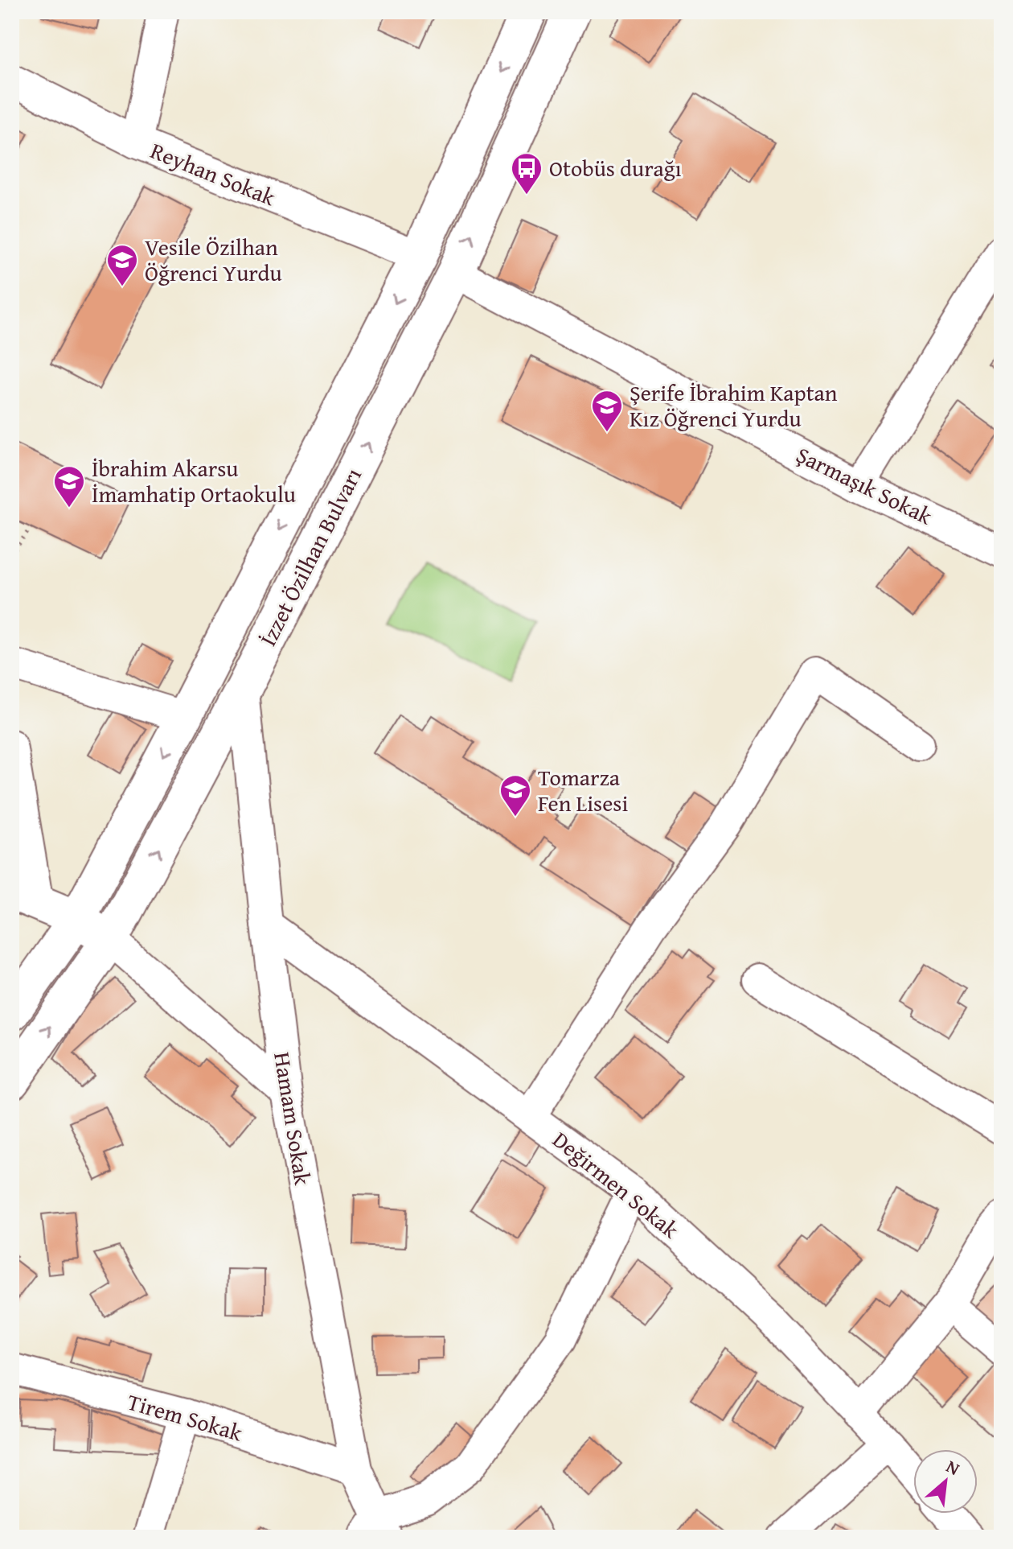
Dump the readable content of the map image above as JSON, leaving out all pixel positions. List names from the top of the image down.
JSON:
{
  "streets": {
    "main road": ["İzzet Özilhan Bulvarı"],
    "street": [
      "Reyhan Sokak",
      "Şarmaşık Sokak",
      "Hamam Sokak",
      "Değirmen Sokak",
      "Tirem Sokak"
    ]
  },
  "crossings": [
    ["Reyhan Sokak", "İzzet Özilhan Bulvarı"],
    ["Şarmaşık Sokak", "İzzet Özilhan Bulvarı"],
    ["İzzet Özilhan Bulvarı", "Hamam Sokak"],
    ["Hamam Sokak", "Değirmen Sokak"],
    ["Hamam Sokak", "Tirem Sokak"]
  ],
  "places": {
    "bus stop": ["Otobüs durağı"],
    "school or university": [
      "Vesile Özilhan Öğrenci Yurdu",
      "Şerife İbrahim Kaptan Kız Öğrenci Yurdu",
      "İbrahim Akarsu İmamhatip Ortaokulu",
      "Tomarza Fen Lisesi"
    ]
  },
  "north": "top right"
}
